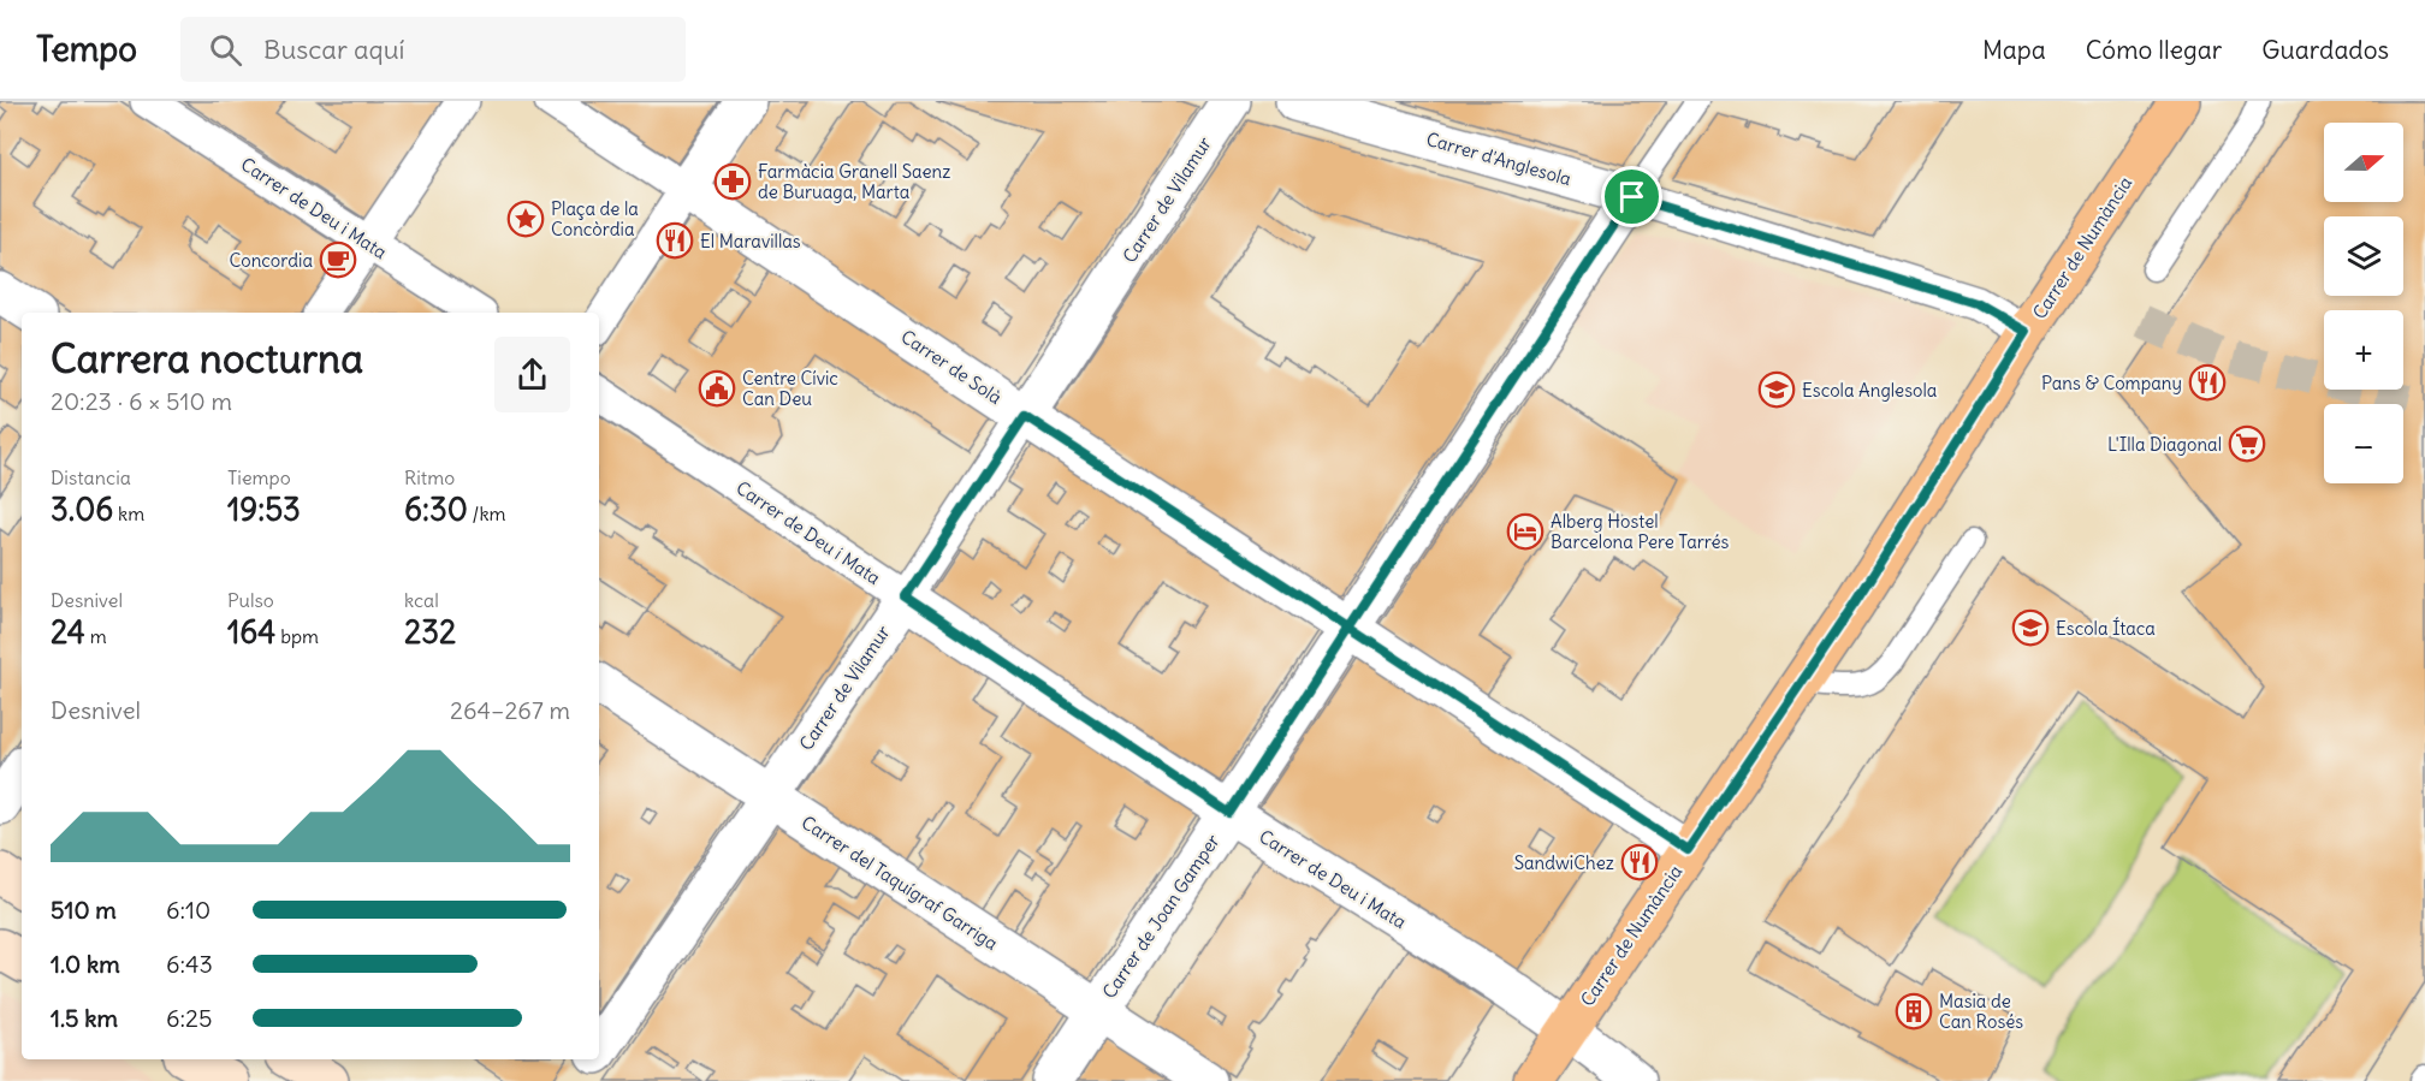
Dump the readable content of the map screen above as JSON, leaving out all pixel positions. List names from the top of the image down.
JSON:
{
  "streets": {
    "main road": ["Carrer de Numància"],
    "street": [
      "Carrer d'Anglesola",
      "Carrer de Vilamur",
      "Carrer de Deu i Mata",
      "Carrer de Solà",
      "Carrer del Taquígraf Garriga",
      "Carrer de Joan Gamper"
    ]
  },
  "crossings": [
    ["Carrer d'Anglesola", "Carrer de Numància"],
    ["Carrer d'Anglesola", "Carrer de Joan Gamper"],
    ["Carrer de Vilamur", "Carrer de Deu i Mata"],
    ["Carrer de Vilamur", "Carrer de Solà"],
    ["Carrer de Vilamur", "Carrer del Taquígraf Garriga"],
    ["Carrer de Deu i Mata", "Carrer de Numància"],
    ["Carrer de Deu i Mata", "Carrer de Joan Gamper"],
    ["Carrer de Numància", "Carrer de Solà"],
    ["Carrer de Solà", "Carrer de Joan Gamper"],
    ["Carrer del Taquígraf Garriga", "Carrer de Joan Gamper"]
  ],
  "places": {
    "pharmacy": ["Farmàcia Granell Saenz de Buruaga, Marta"],
    "place": ["Plaça de la Concòrdia"],
    "restaurant": ["El Maravillas", "Pans & Company", "SandwiChez"],
    "cafe": ["Concordia"],
    "public building": ["Centre Cívic Can Deu"],
    "school or university": ["Escola Anglesola", "Escola Ítaca"],
    "supermarket": ["L'Illa Diagonal"],
    "hotel": ["Alberg Hostel Barcelona Pere Tarrés"],
    "building": ["Masia de Can Rosés"]
  },
  "north": "right",
  "page": {
    "header": "Tempo",
    "search": "Buscar aquí",
    "nav": ["Mapa", "Cómo llegar", "Guardados"],
    "map_buttons": ["+", "−"],
    "heading": ["Carrera nocturna", "20:23 · 6 × 510 m"],
    "stats": [
      ["Distancia", "3.06 km"],
      ["Tiempo", "19:53"],
      ["Ritmo", "6:30 /km"],
      ["Desnivel", "24 m"],
      ["Pulso", "164 bpm"],
      ["kcal", "232"]
    ],
    "chart": ["Desnivel", "264–267 m"],
    "list": [
      {
        "name": "510 m",
        "note": "6:10"
      },
      {
        "name": "1.0 km",
        "note": "6:43"
      },
      {
        "name": "1.5 km",
        "note": "6:25"
      }
    ]
  }
}
